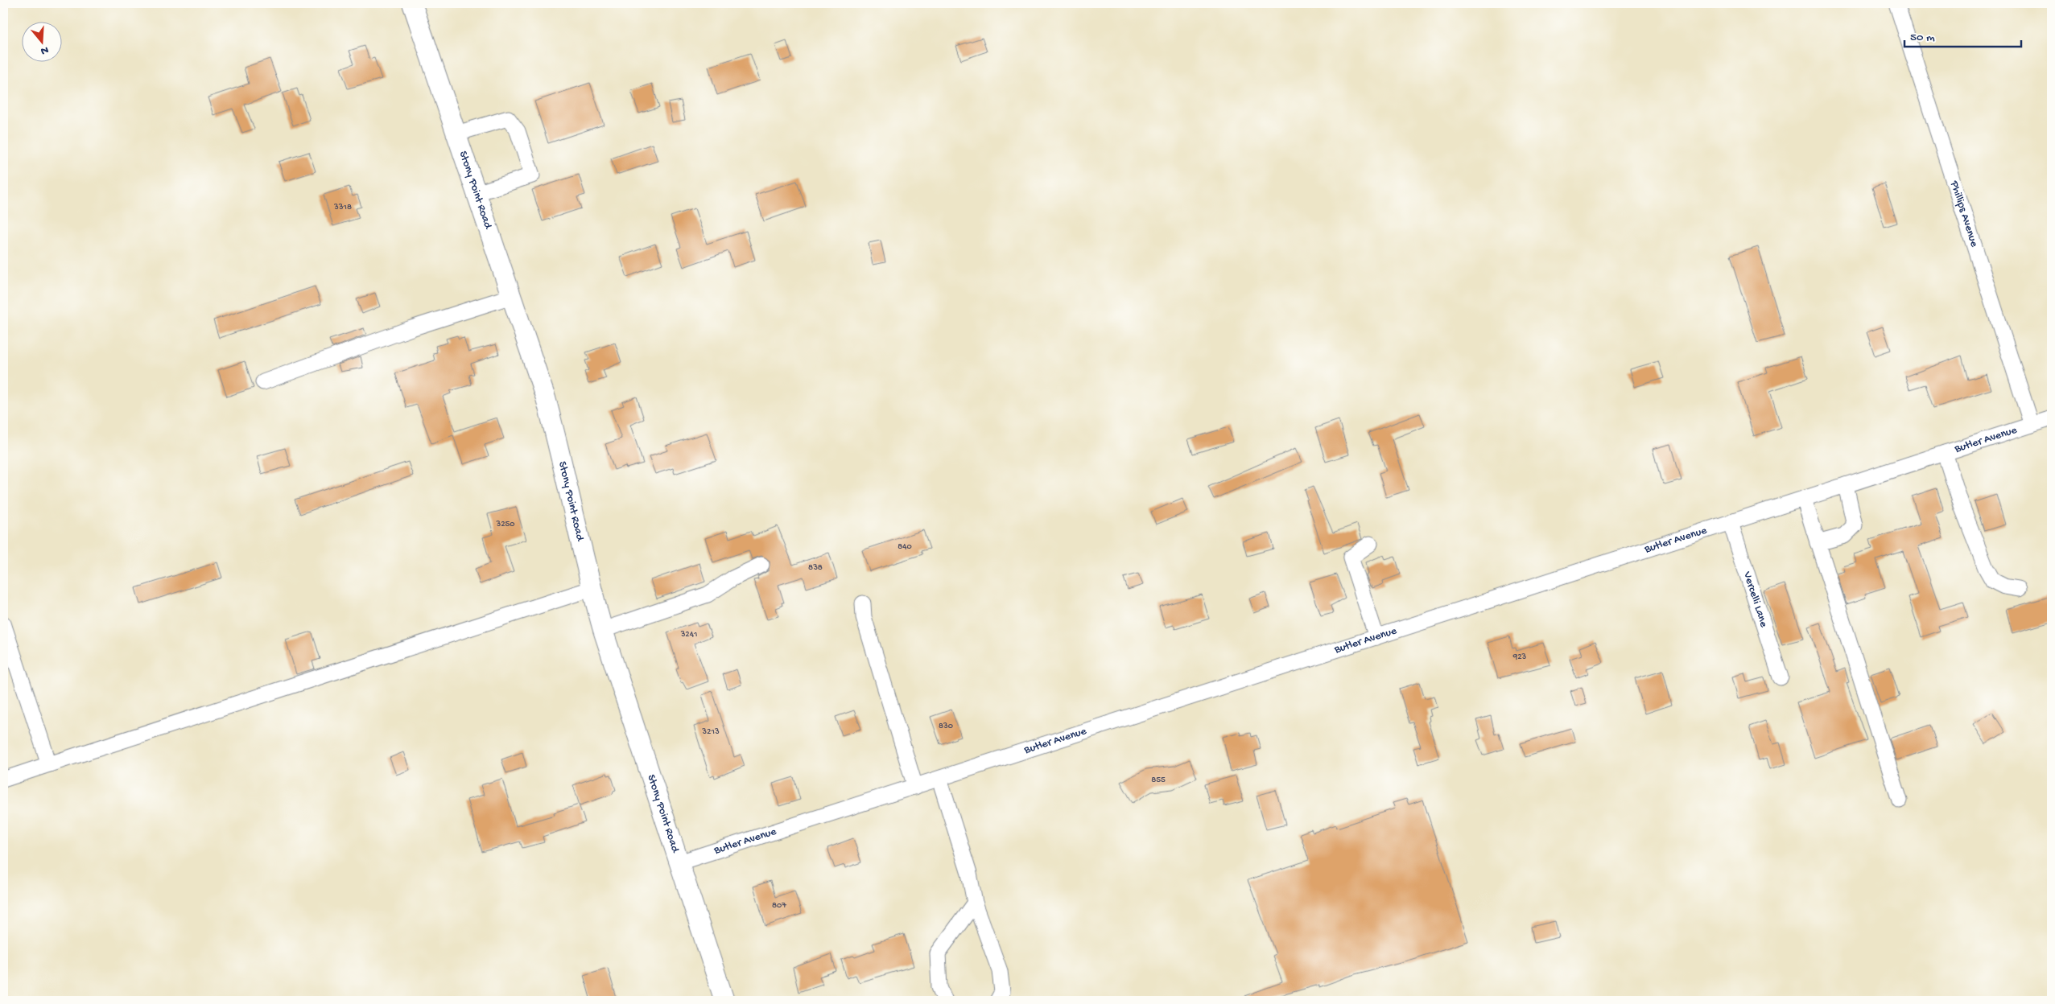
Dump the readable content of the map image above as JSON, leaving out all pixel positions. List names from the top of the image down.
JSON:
{
  "streets": {
    "main road": ["Stony Point Road"],
    "street": ["Phillips Avenue", "Butler Avenue", "Vercelli Lane"]
  },
  "crossings": [
    ["Stony Point Road", "Butler Avenue"],
    ["Phillips Avenue", "Butler Avenue"],
    ["Butler Avenue", "Vercelli Lane"]
  ],
  "house_numbers": [
    "3318",
    "3250",
    "840",
    "838",
    "3241",
    "923",
    "830",
    "3213",
    "855",
    "807"
  ],
  "scale_bar": "50 m",
  "north": "bottom"
}
